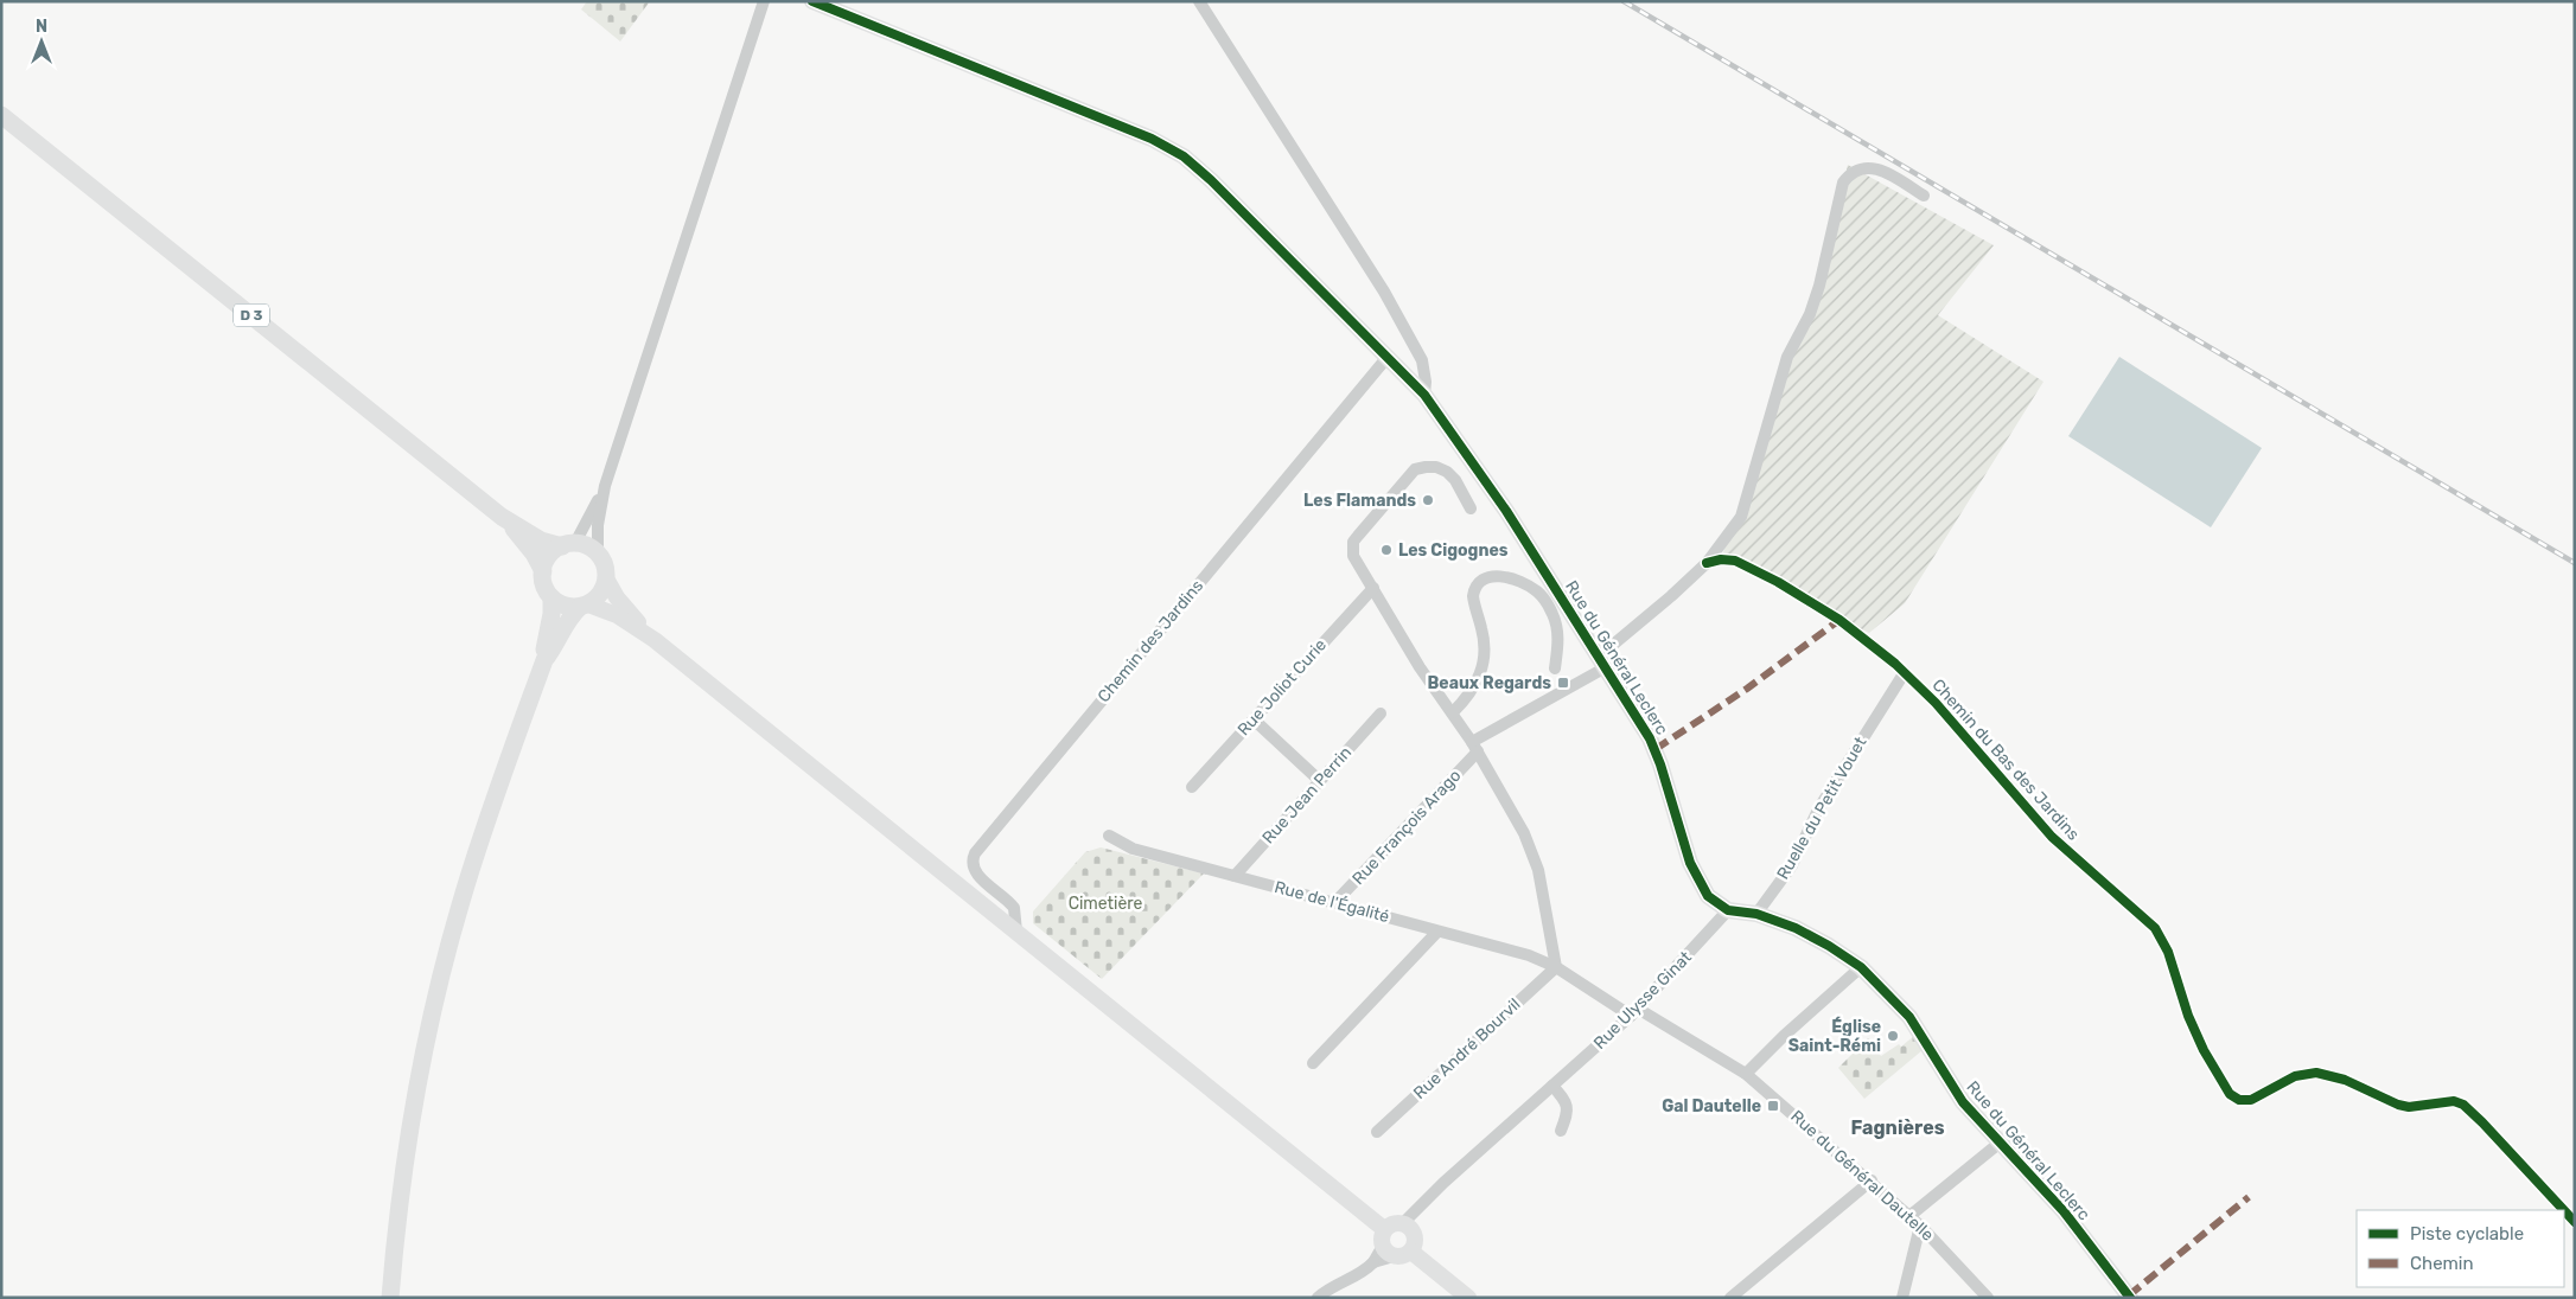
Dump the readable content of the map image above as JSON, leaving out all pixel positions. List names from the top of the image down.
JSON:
{
  "streets": {
    "main road": ["D 3"],
    "street": [
      "Chemin des Jardins",
      "Rue du Général Leclerc",
      "Rue Joliot Curie",
      "Chemin du Bas des Jardins",
      "Rue Jean Perrin",
      "Ruelle du Petit Vouet",
      "Rue François Arago",
      "Rue de l'Égalité",
      "Rue Ulysse Ginat",
      "Rue André Bourvil",
      "Rue du Général Dautelle"
    ]
  },
  "crossings": [
    ["Chemin des Jardins", "Rue du Général Leclerc"],
    ["Rue du Général Leclerc", "Ruelle du Petit Vouet"],
    ["Rue du Général Leclerc", "Rue François Arago"],
    ["Rue du Général Leclerc", "Rue Ulysse Ginat"],
    ["Chemin du Bas des Jardins", "Ruelle du Petit Vouet"],
    ["Chemin du Bas des Jardins", "Rue François Arago"],
    ["Rue Jean Perrin", "Rue de l'Égalité"],
    ["Rue François Arago", "Rue de l'Égalité"],
    ["Rue de l'Égalité", "Rue André Bourvil"],
    ["Rue de l'Égalité", "Rue du Général Dautelle"],
    ["Rue Ulysse Ginat", "Rue du Général Dautelle"],
    ["Rue André Bourvil", "Rue du Général Dautelle"]
  ],
  "districts": ["Fagnières"],
  "parks": ["Cimetière"],
  "places": {
    "other": ["Les Flamands", "Les Cigognes", "Église Saint-Rémi"],
    "transit": ["Beaux Regards", "Gal Dautelle"]
  },
  "legend": ["Piste cyclable", "Chemin"],
  "north": "top"
}
